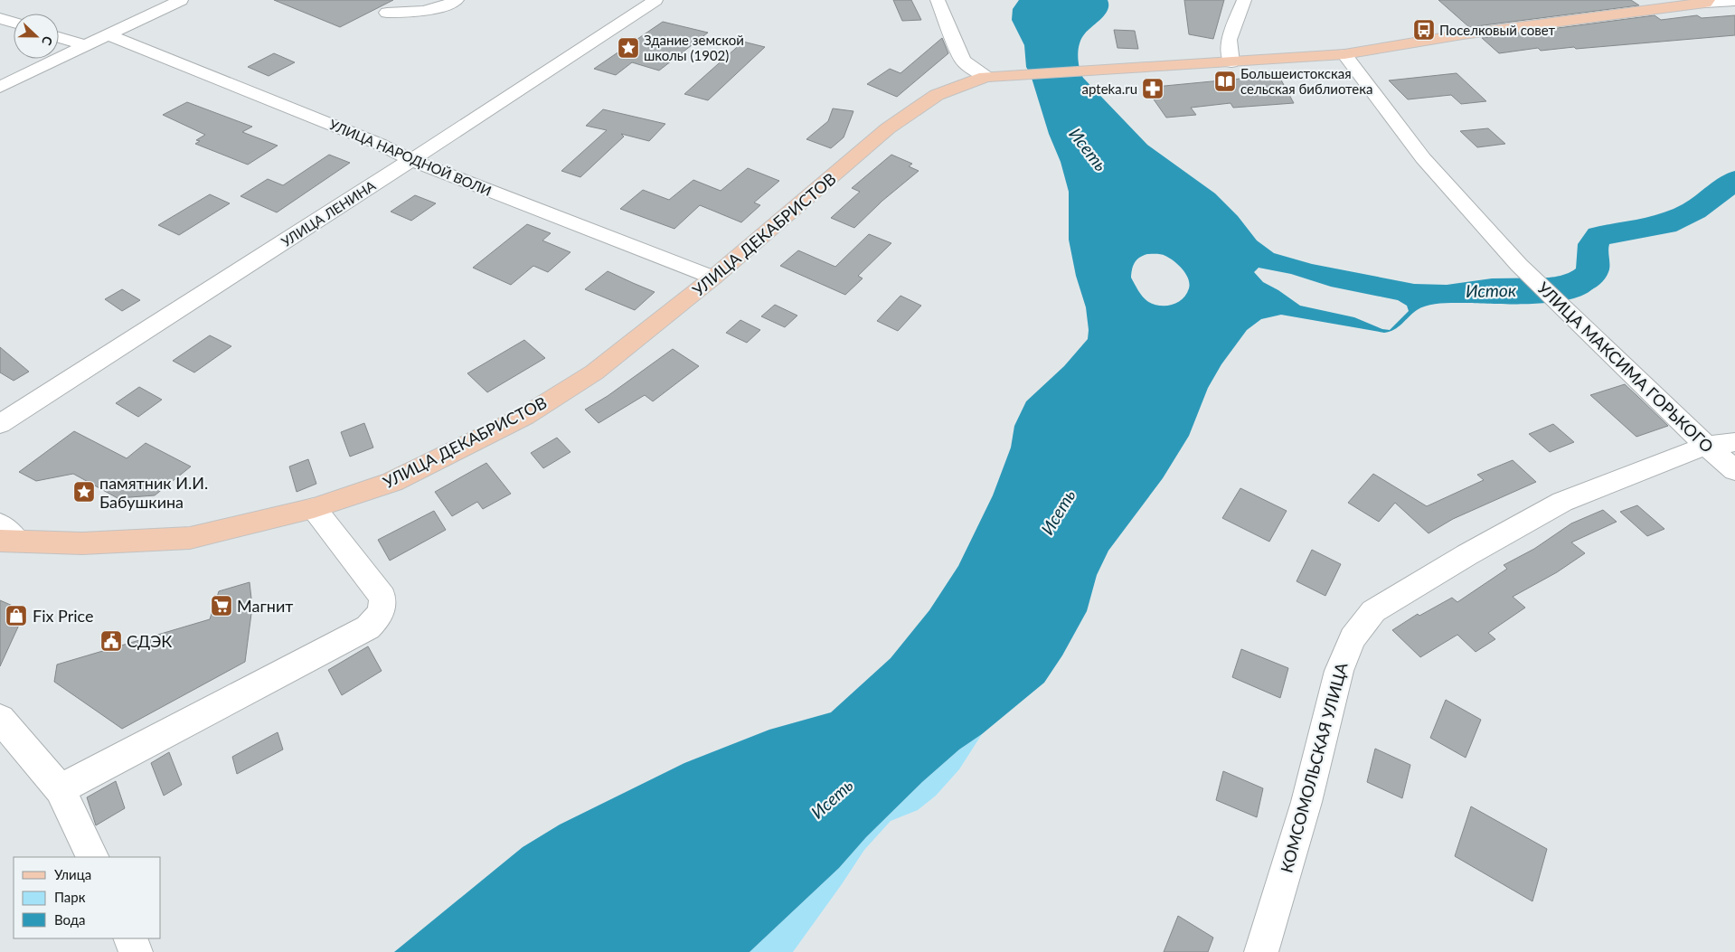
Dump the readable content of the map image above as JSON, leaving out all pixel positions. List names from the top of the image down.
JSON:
{
  "streets": {
    "main road": ["УЛИЦА ДЕКАБРИСТОВ"],
    "street": [
      "УЛИЦА НАРОДНОЙ ВОЛИ",
      "УЛИЦА ЛЕНИНА",
      "УЛИЦА МАКСИМА ГОРЬКОГО",
      "КОМСОМОЛЬСКАЯ УЛИЦА"
    ]
  },
  "crossings": [
    ["УЛИЦА НАРОДНОЙ ВОЛИ", "УЛИЦА ЛЕНИНА"],
    ["УЛИЦА НАРОДНОЙ ВОЛИ", "УЛИЦА ДЕКАБРИСТОВ"],
    ["УЛИЦА ДЕКАБРИСТОВ", "УЛИЦА МАКСИМА ГОРЬКОГО"],
    ["УЛИЦА МАКСИМА ГОРЬКОГО", "КОМСОМОЛЬСКАЯ УЛИЦА"]
  ],
  "water": ["Исеть", "Исток"],
  "places": {
    "bus stop": ["Поселковый совет"],
    "place": ["Здание земской школы (1902)", "памятник И.И. Бабушкина"],
    "library": ["Большеистокская сельская библиотека"],
    "pharmacy": ["apteka.ru"],
    "supermarket": ["Магнит"],
    "shop": ["Fix Price"],
    "public building": ["СДЭК"]
  },
  "legend": ["Улица", "Парк", "Вода"],
  "north": "right"
}
